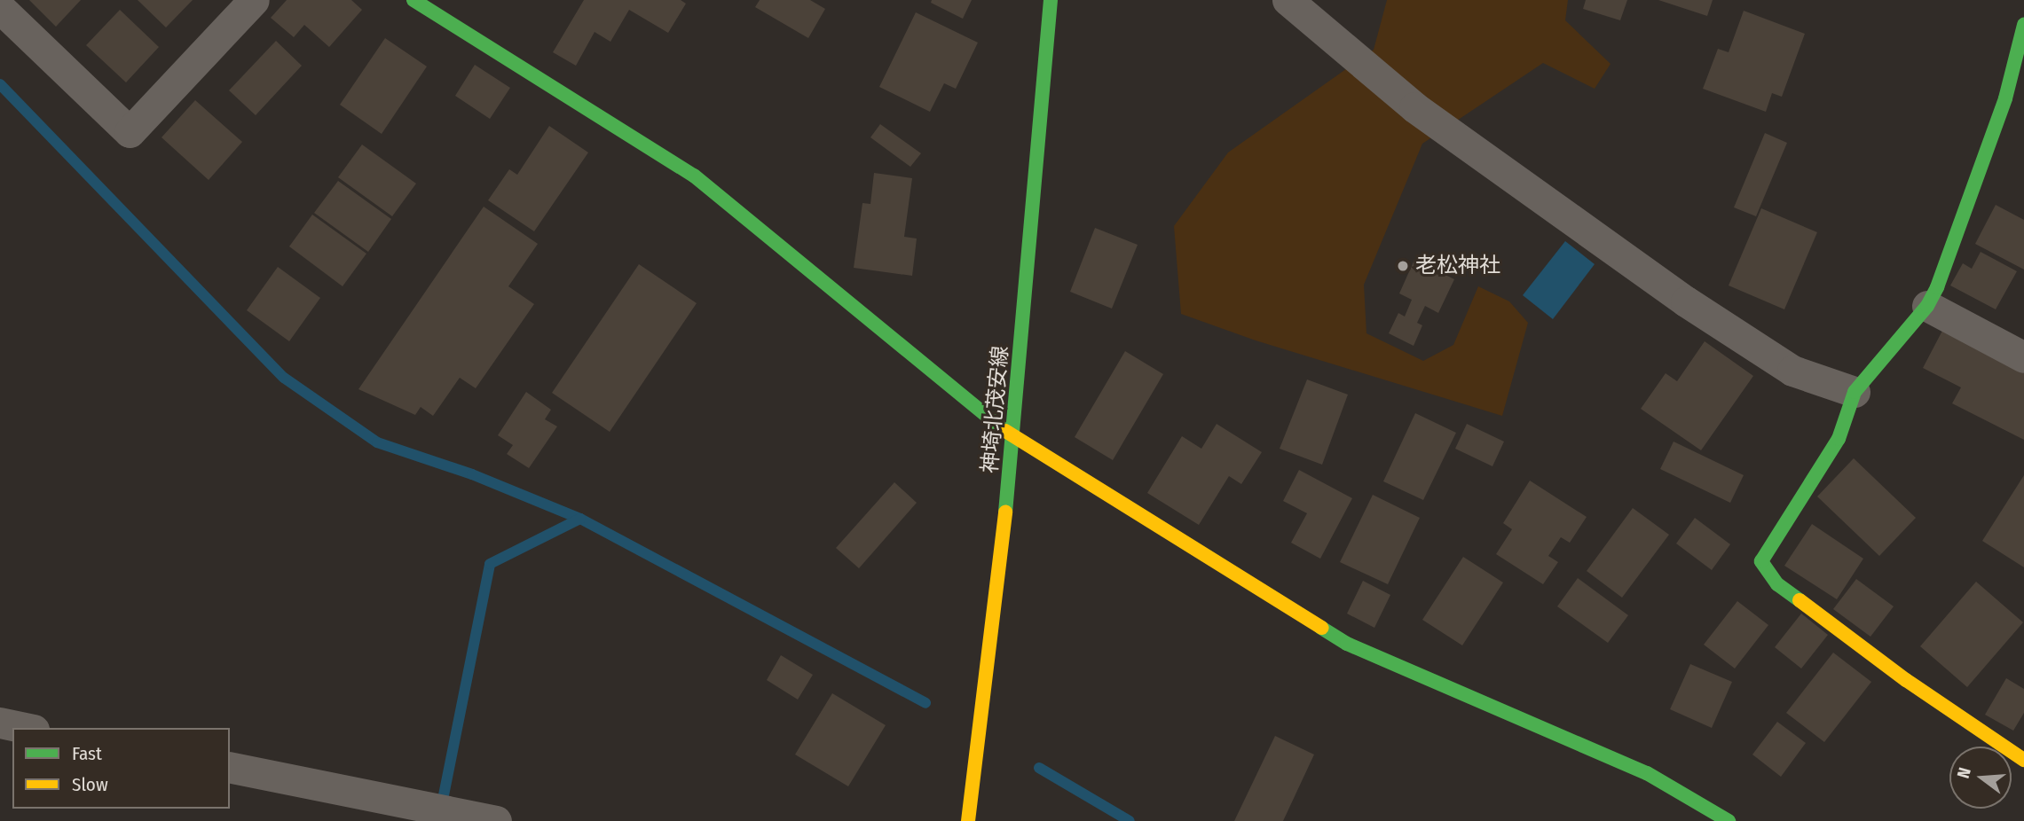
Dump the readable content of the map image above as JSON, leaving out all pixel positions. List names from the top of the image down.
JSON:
{
  "streets": {
    "street": ["神埼北茂安線"]
  },
  "places": ["老松神社"],
  "legend": ["Fast", "Slow"],
  "north": "left"
}
